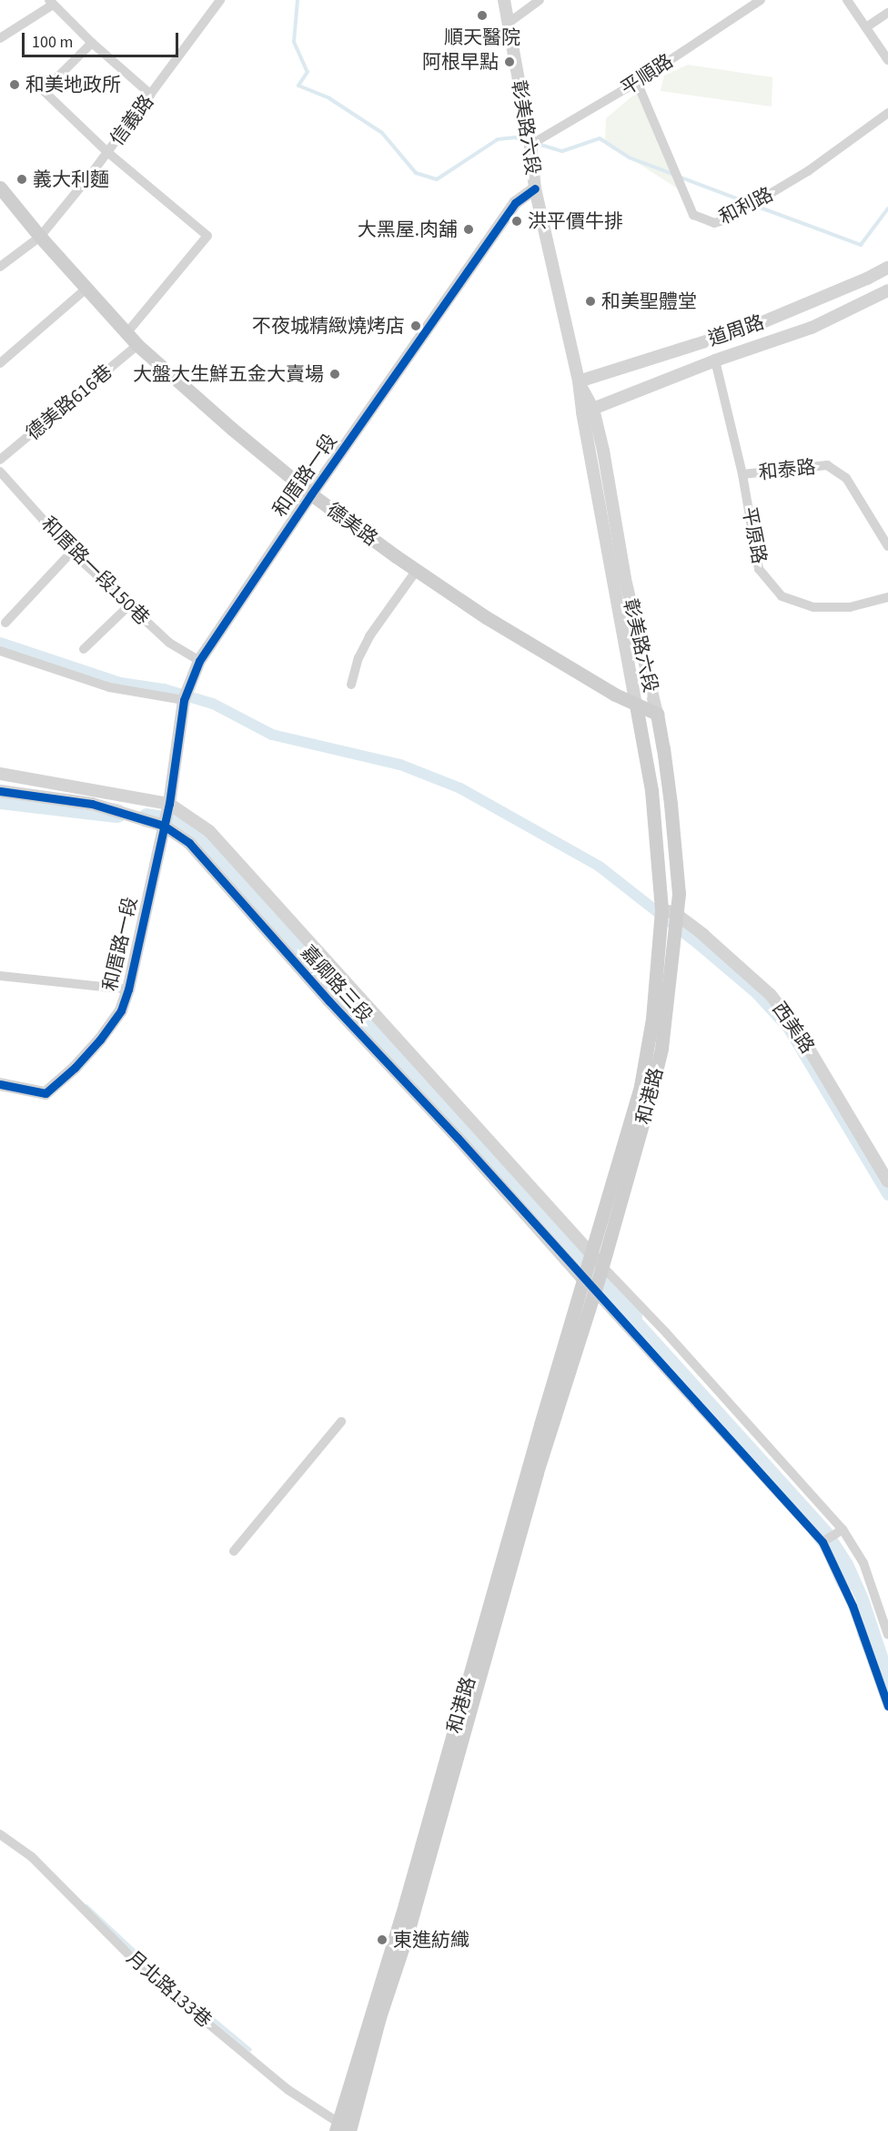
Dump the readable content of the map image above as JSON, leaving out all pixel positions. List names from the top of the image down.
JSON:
{
  "streets": {
    "main road": ["彰美路六段", "德美路", "和港路"],
    "street": [
      "平順路",
      "信義路",
      "和利路",
      "道周路",
      "德美路616巷",
      "和泰路",
      "和厝路一段",
      "平原路",
      "和厝路一段150巷",
      "嘉卿路三段",
      "西美路",
      "月北路133巷"
    ]
  },
  "crossings": [
    ["平順路", "彰美路六段"],
    ["平順路", "和利路"],
    ["信義路", "德美路"],
    ["彰美路六段", "道周路"],
    ["彰美路六段", "和厝路一段"],
    ["彰美路六段", "德美路"],
    ["彰美路六段", "西美路"],
    ["彰美路六段", "和港路"],
    ["道周路", "平原路"],
    ["德美路616巷", "德美路"],
    ["和泰路", "平原路"],
    ["和厝路一段", "德美路"],
    ["和厝路一段", "和厝路一段150巷"],
    ["和厝路一段", "嘉卿路三段"],
    ["嘉卿路三段", "和港路"],
    ["西美路", "和港路"],
    ["和港路", "月北路133巷"]
  ],
  "places": [
    "順天醫院",
    "阿根早點",
    "和美地政所",
    "義大利麵",
    "洪平價牛排",
    "大黑屋.肉舖",
    "和美聖體堂",
    "不夜城精緻燒烤店",
    "大盤大生鮮五金大賣場",
    "東進紡織"
  ],
  "scale_bar": "100 m"
}
